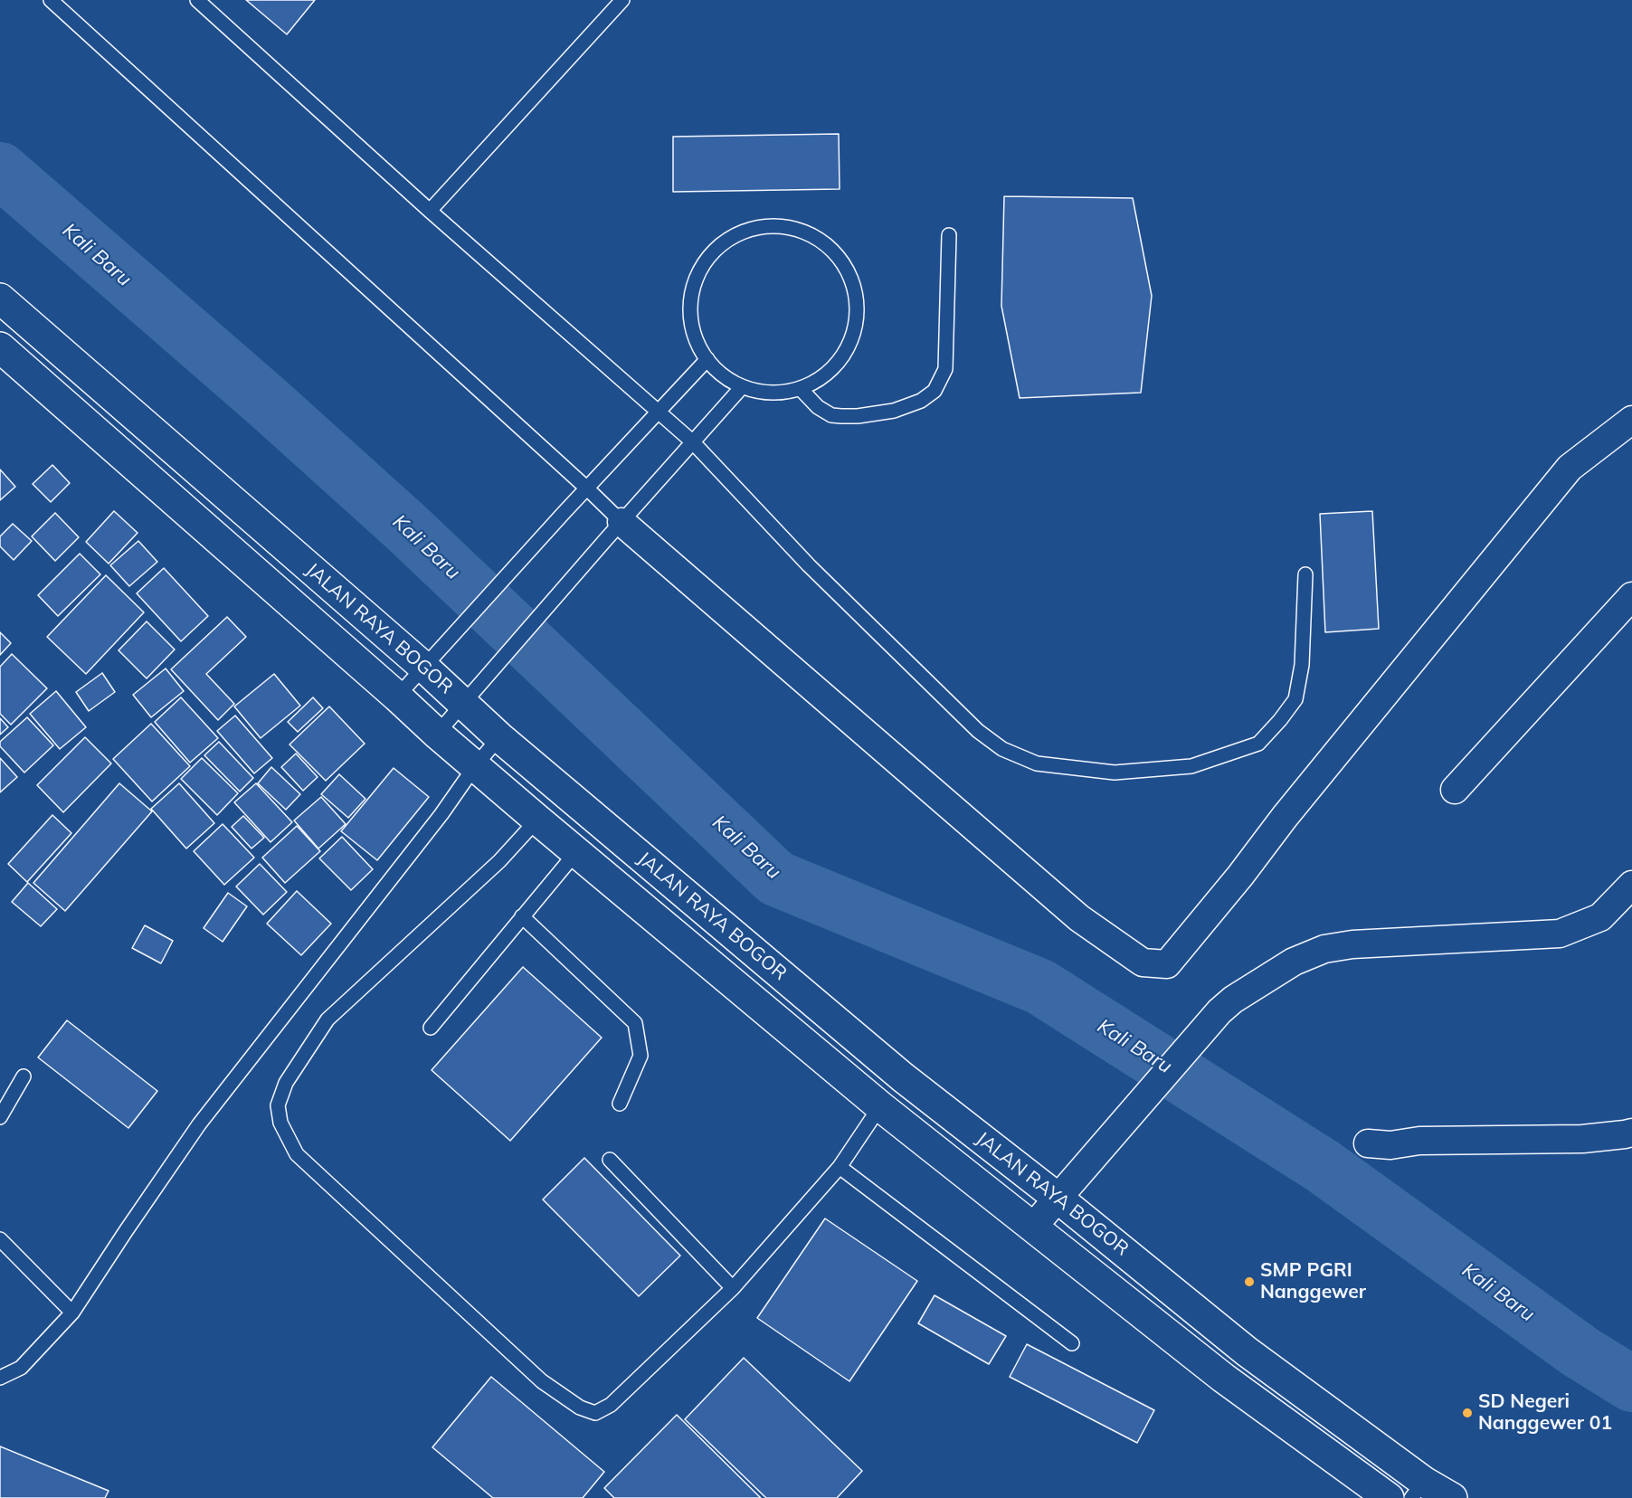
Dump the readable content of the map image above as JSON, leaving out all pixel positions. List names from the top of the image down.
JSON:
{
  "streets": {
    "highway": ["JALAN RAYA BOGOR"]
  },
  "water": ["Kali Baru"],
  "places": ["SMP PGRI Nanggewer", "SD Negeri Nanggewer 01"]
}
